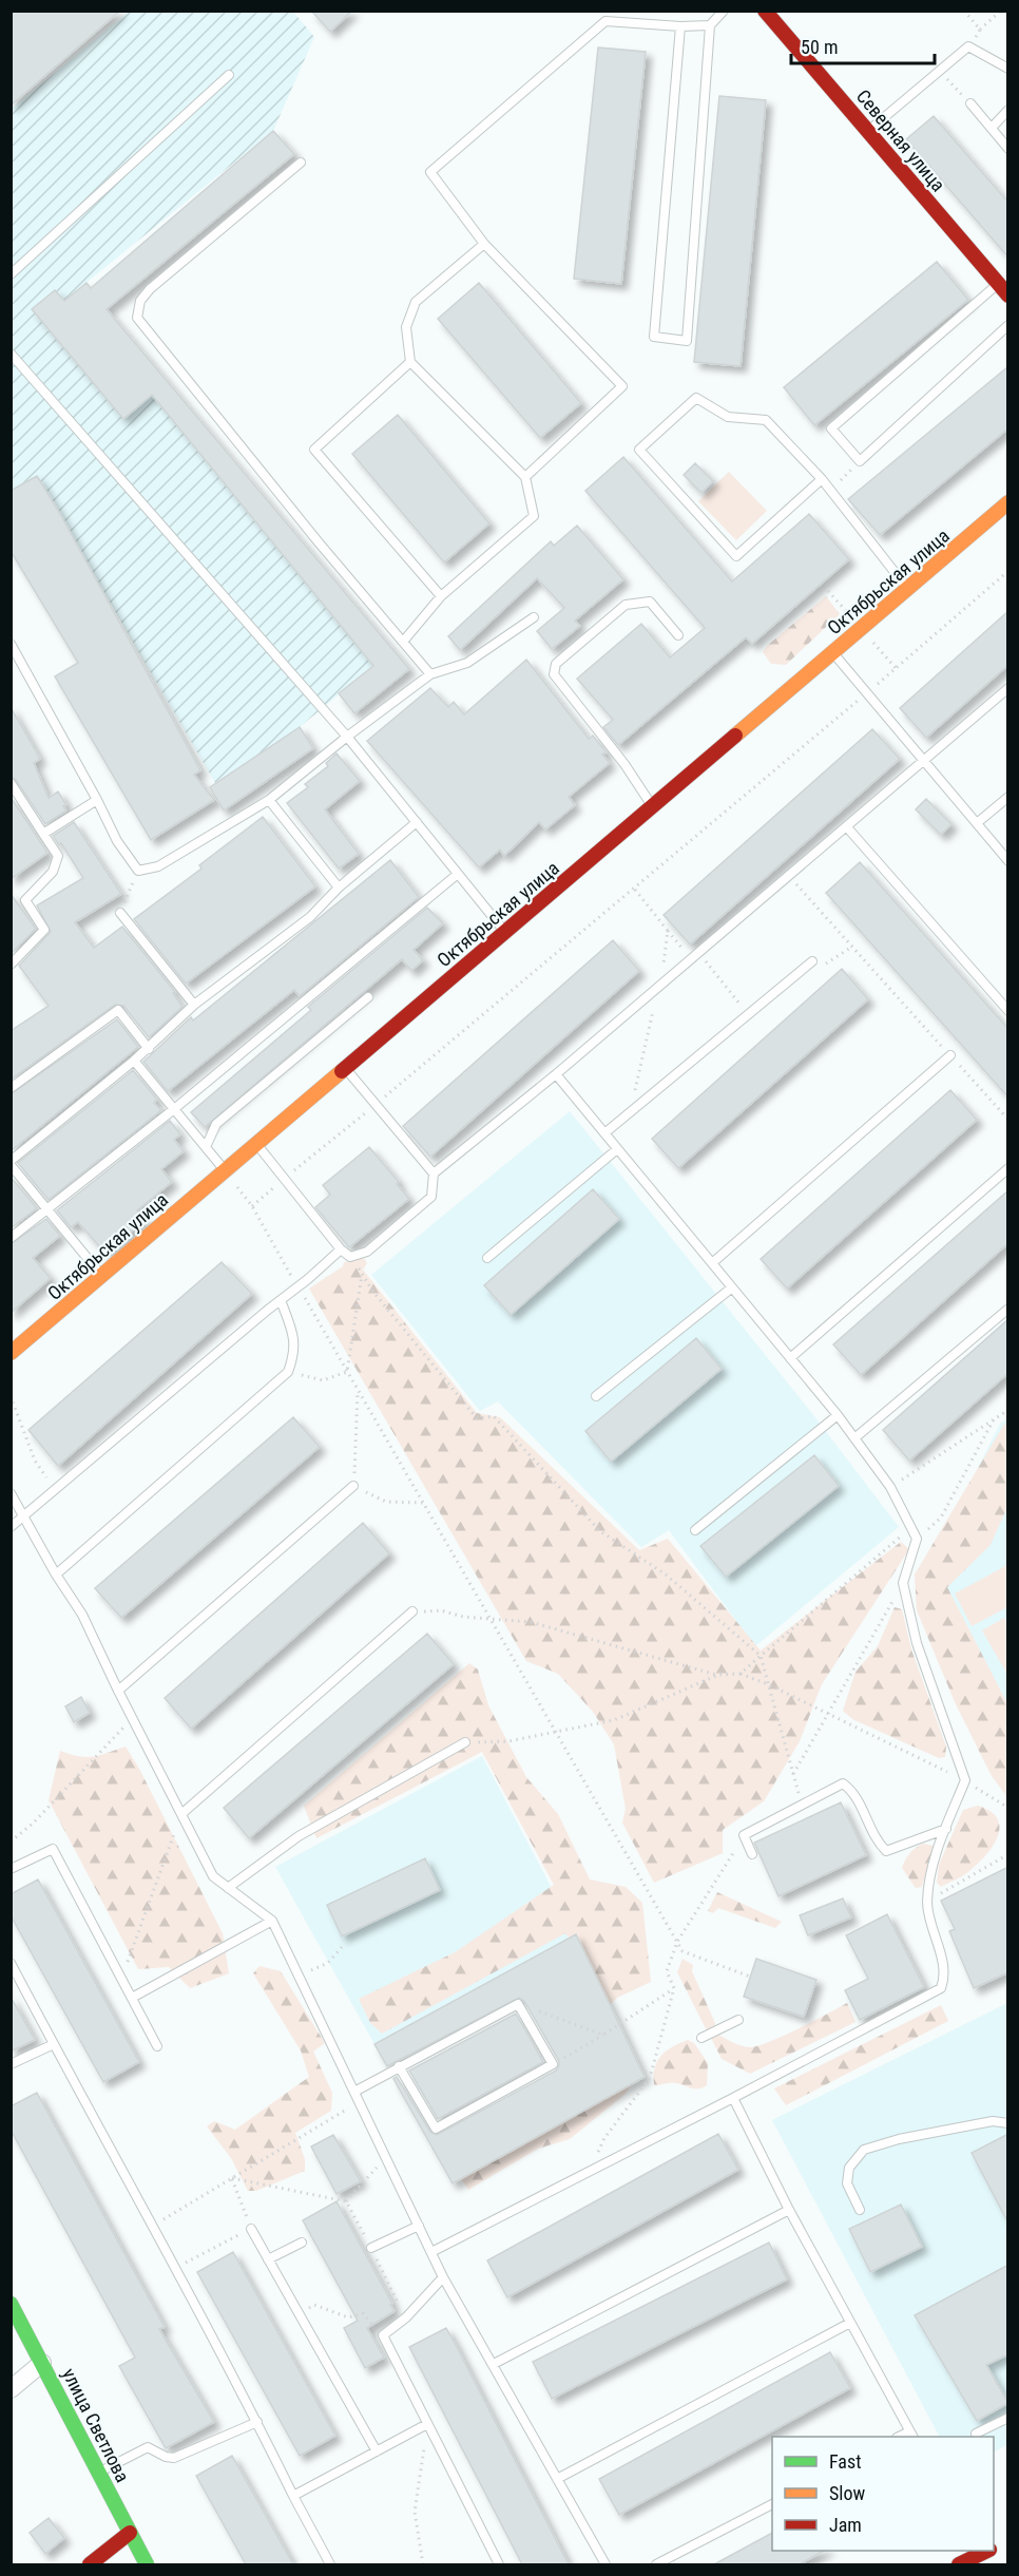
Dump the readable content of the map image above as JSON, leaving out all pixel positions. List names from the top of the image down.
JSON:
{
  "streets": {
    "main road": ["Северная улица", "Октябрьская улица", "улица Светлова"]
  },
  "legend": ["Fast", "Slow", "Jam"],
  "scale_bar": "50 m"
}
